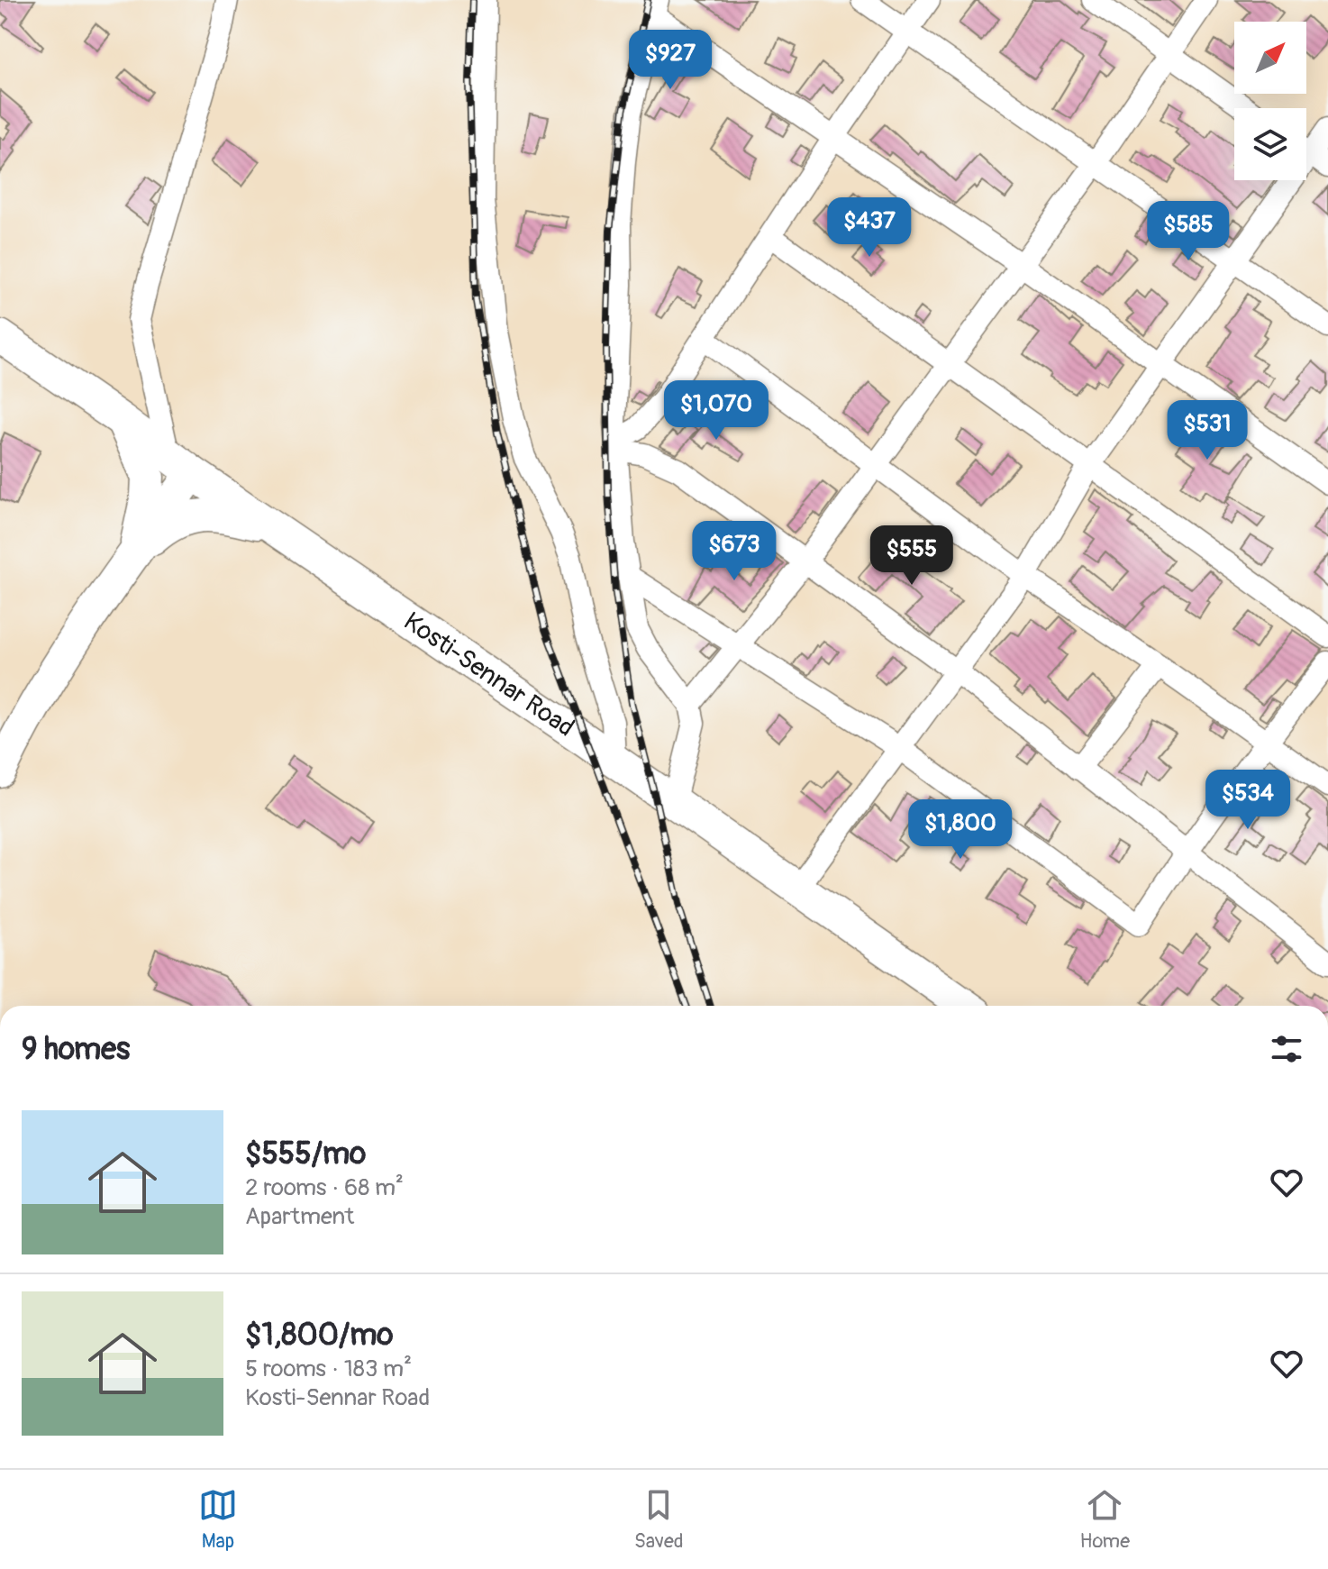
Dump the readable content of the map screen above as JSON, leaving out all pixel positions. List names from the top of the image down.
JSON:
{
  "streets": {
    "highway": ["Kosti-Sennar Road"]
  },
  "north": "top right",
  "page": {
    "price": [
      "$927",
      "$437",
      "$585",
      "$1,070",
      "$531",
      "$673",
      "$555",
      "$534",
      "$1,800"
    ],
    "heading": "9 homes",
    "list": [
      {
        "name": "$555/mo",
        "note": "2 rooms · 68 m² · Apartment"
      },
      {
        "name": "$1,800/mo",
        "note": "5 rooms · 183 m² · Kosti-Sennar Road"
      }
    ],
    "tabs": ["Map", "Saved", "Home"]
  }
}
